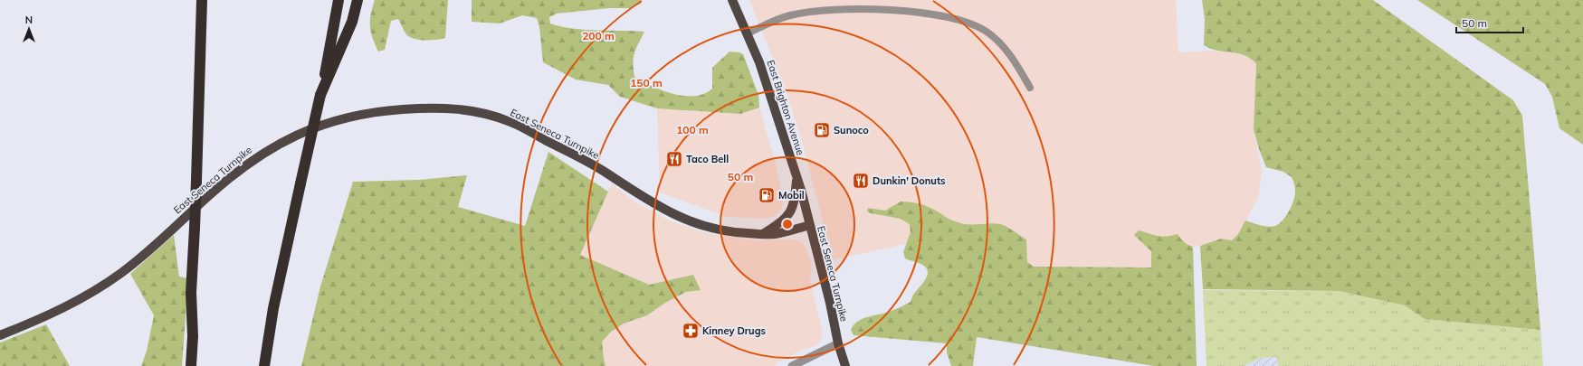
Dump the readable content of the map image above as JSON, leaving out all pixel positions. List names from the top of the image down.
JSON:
{
  "streets": {
    "main road": ["East Brighton Avenue", "East Seneca Turnpike"]
  },
  "crossings": [
    ["East Brighton Avenue", "East Seneca Turnpike"]
  ],
  "places": {
    "fuel station": ["Sunoco", "Mobil"],
    "restaurant": ["Taco Bell", "Dunkin' Donuts"],
    "pharmacy": ["Kinney Drugs"]
  },
  "scale_bar": "50 m",
  "north": "top",
  "rings": [
    "200 m",
    "150 m",
    "100 m",
    "50 m"
  ]
}
